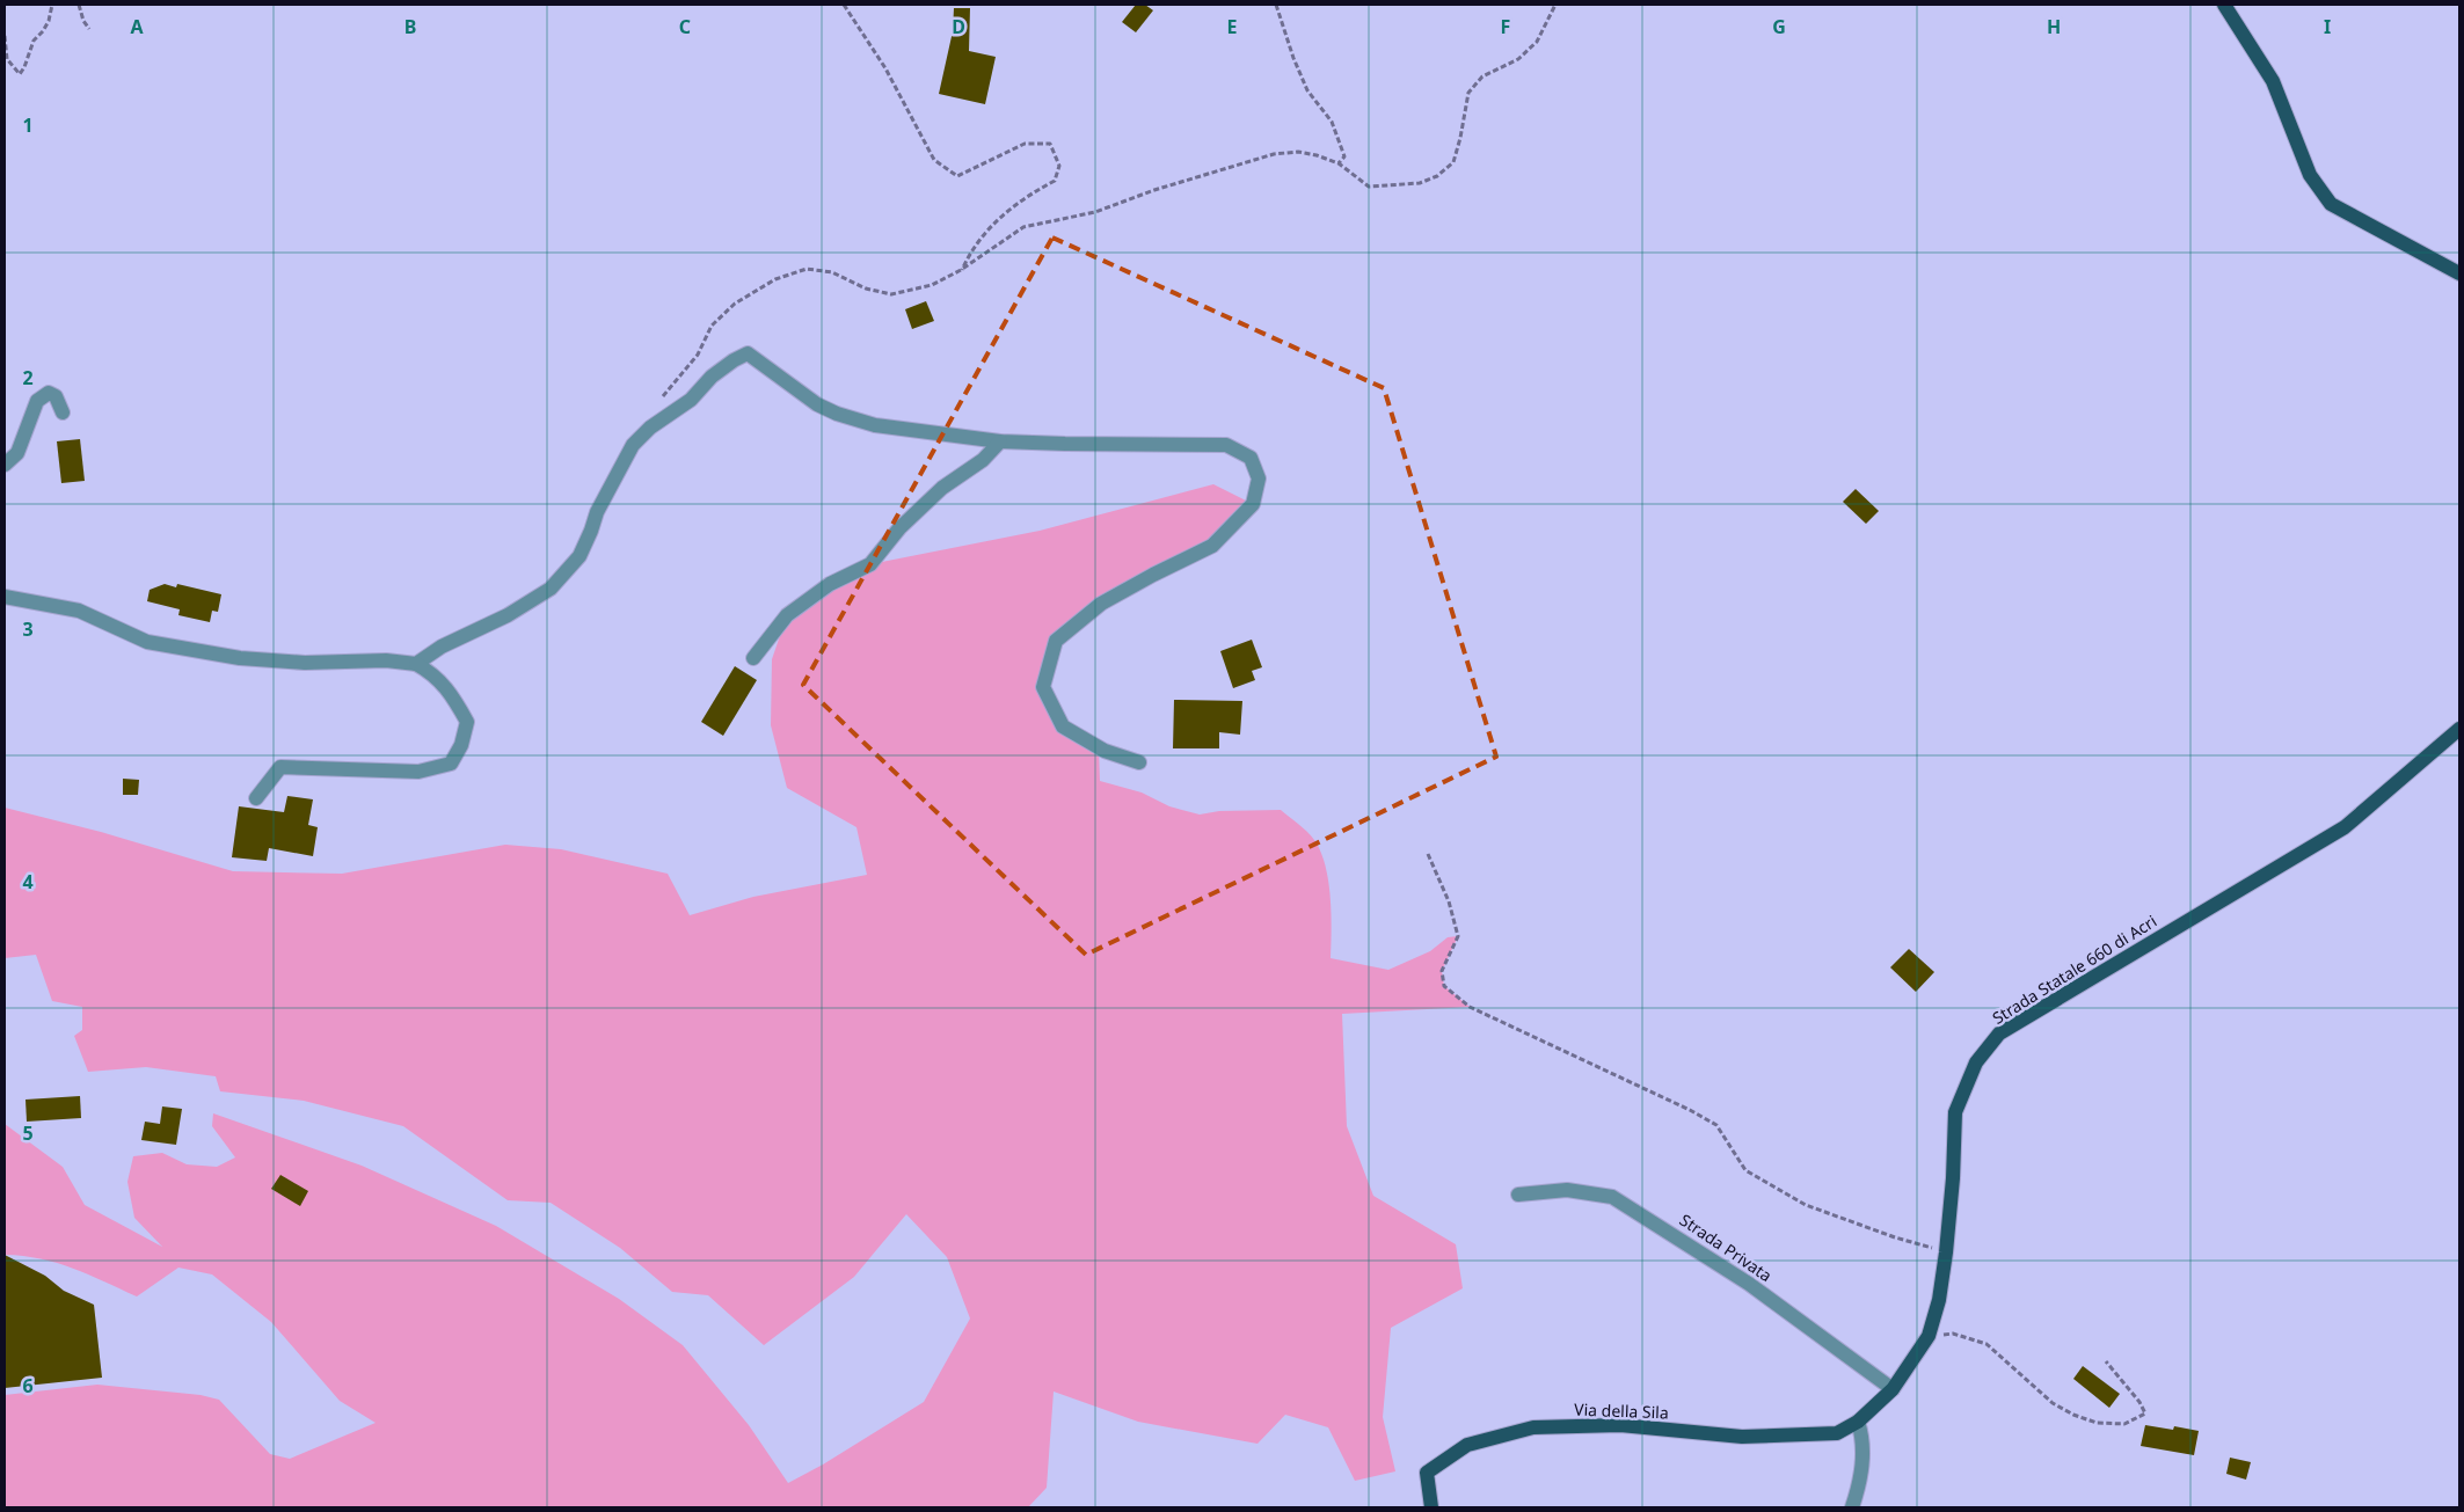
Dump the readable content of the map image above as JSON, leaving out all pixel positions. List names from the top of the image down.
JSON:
{
  "streets": {
    "main road": ["Strada Statale 660 di Acri", "Via della Sila"],
    "street": ["Strada Privata"]
  },
  "crossings": [
    ["Strada Statale 660 di Acri", "Strada Privata"],
    ["Strada Statale 660 di Acri", "Via della Sila"]
  ],
  "grid": {
    "columns": [
      "A",
      "B",
      "C",
      "D",
      "E",
      "F",
      "G",
      "H",
      "I"
    ],
    "rows": [
      "1",
      "2",
      "3",
      "4",
      "5",
      "6"
    ]
  }
}
